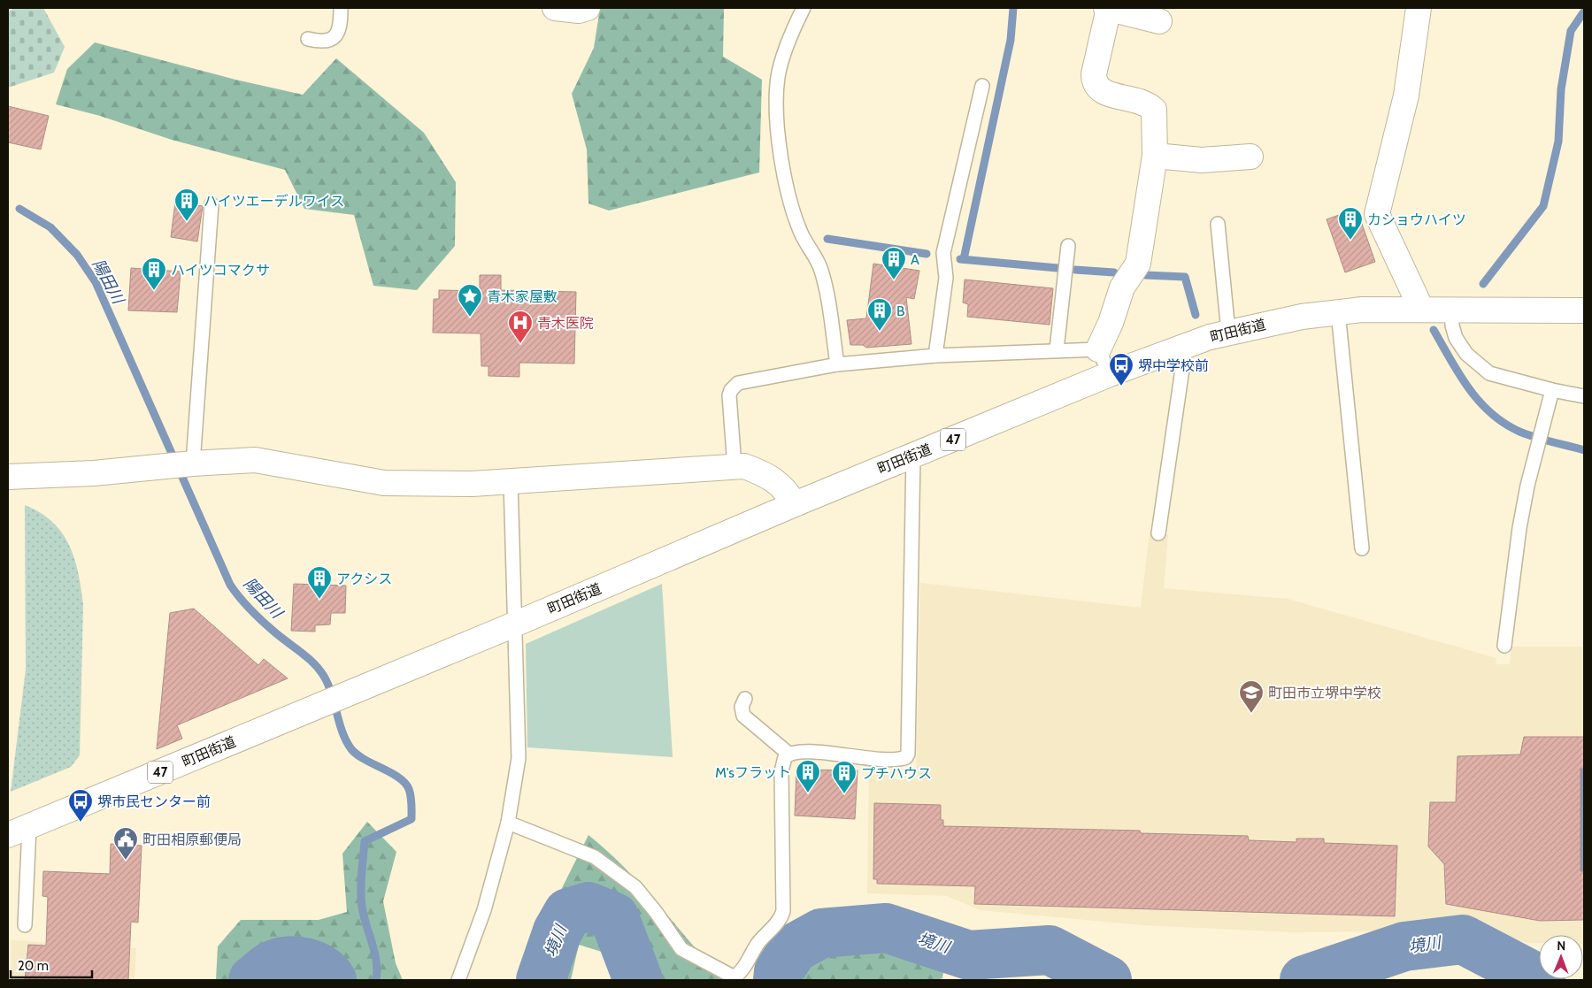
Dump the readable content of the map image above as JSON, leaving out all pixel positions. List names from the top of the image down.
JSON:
{
  "streets": {
    "street": ["町田街道", "47"]
  },
  "water": ["陽田川", "境川"],
  "places": {
    "building": [
      "ハイツエーデルワイス",
      "カショウハイツ",
      "A",
      "ハイツコマクサ",
      "B",
      "アクシス",
      "M'sフラット",
      "プチハウス"
    ],
    "place": ["青木家屋敷"],
    "hospital": ["青木医院"],
    "bus stop": ["堺中学校前", "堺市民センター前"],
    "school or university": ["町田市立堺中学校"],
    "public building": ["町田相原郵便局"]
  },
  "scale_bar": "20 m",
  "north": "top"
}
